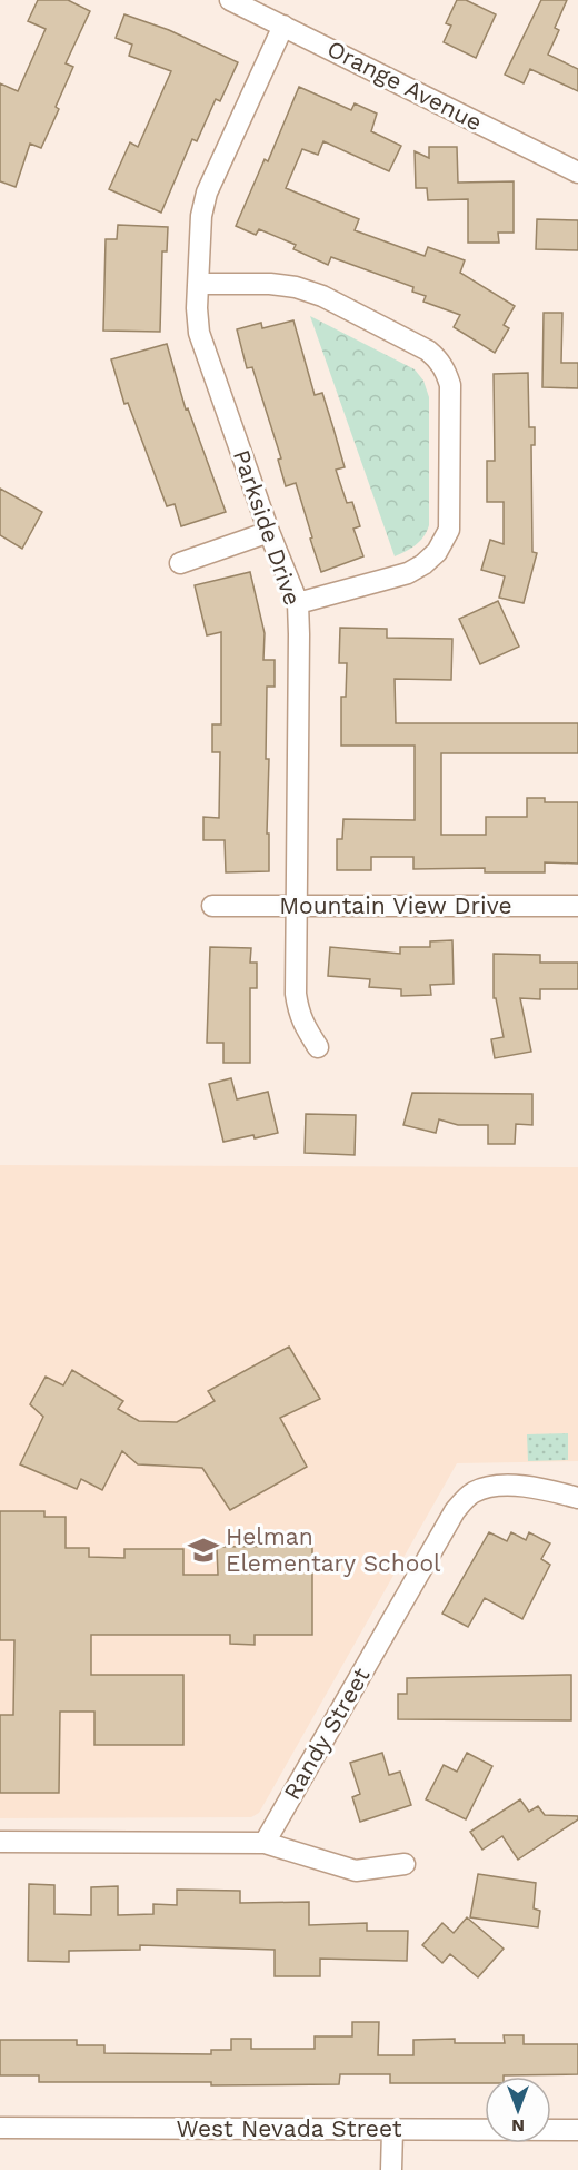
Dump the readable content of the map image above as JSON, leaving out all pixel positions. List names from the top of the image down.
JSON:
{
  "streets": {
    "street": [
      "Orange Avenue",
      "Parkside Drive",
      "Mountain View Drive",
      "Randy Street",
      "West Nevada Street"
    ]
  },
  "crossings": [
    ["Orange Avenue", "Parkside Drive"],
    ["Parkside Drive", "Mountain View Drive"]
  ],
  "places": {
    "school or university": ["Helman Elementary School"]
  },
  "north": "bottom"
}
